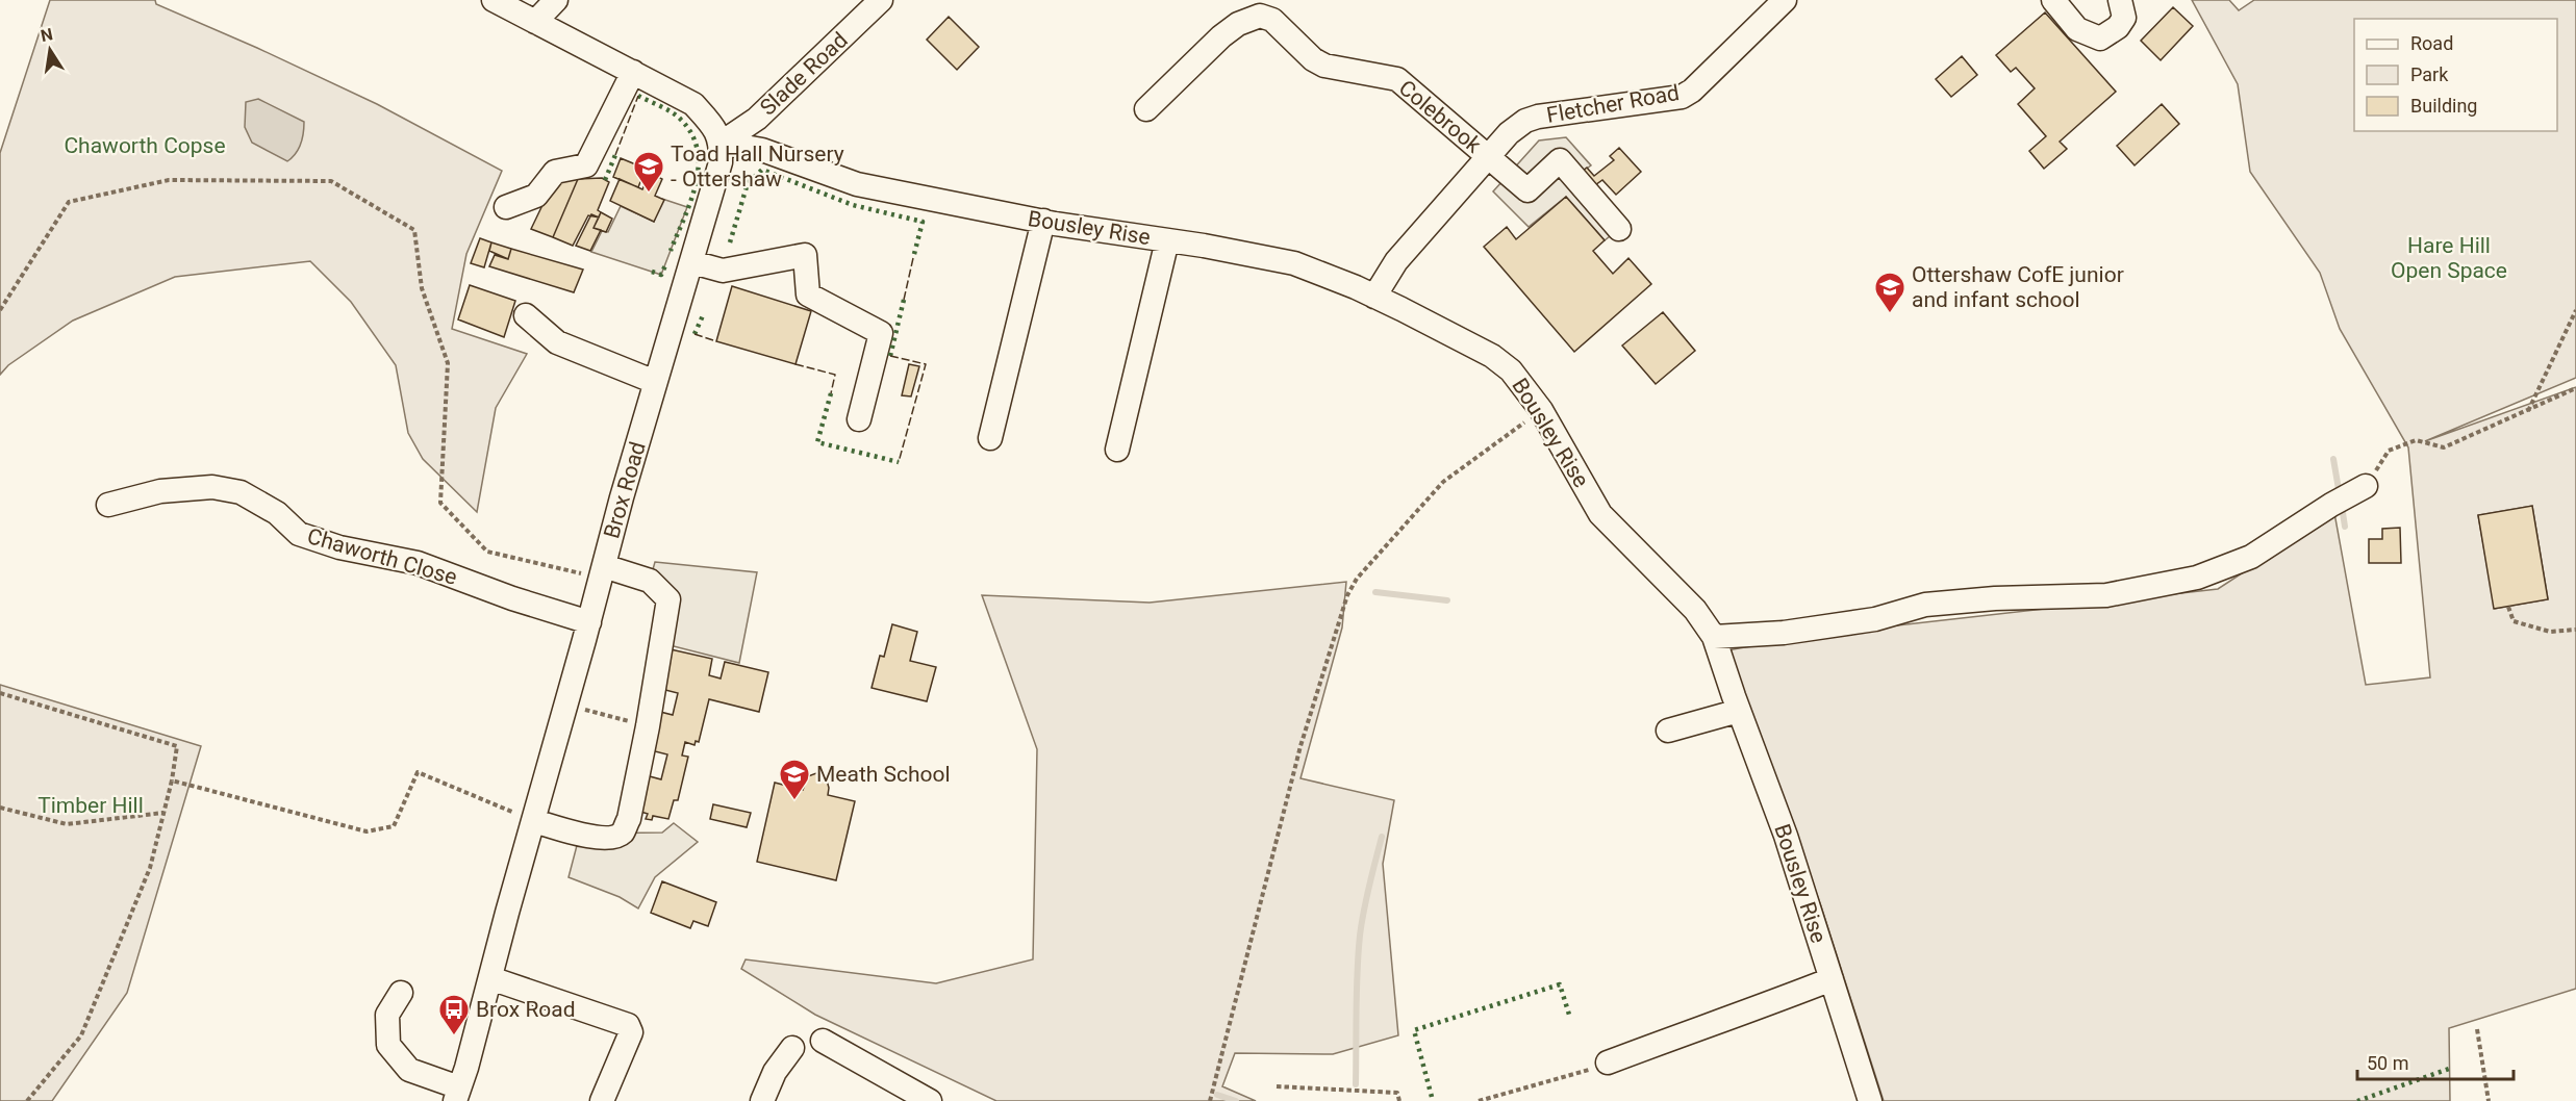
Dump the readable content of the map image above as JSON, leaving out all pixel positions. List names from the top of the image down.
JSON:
{
  "streets": {
    "street": [
      "Slade Road",
      "Fletcher Road",
      "Colebrook",
      "Bousley Rise",
      "Brox Road",
      "Chaworth Close"
    ]
  },
  "crossings": [
    ["Slade Road", "Bousley Rise"],
    ["Slade Road", "Brox Road"],
    ["Fletcher Road", "Colebrook"],
    ["Fletcher Road", "Bousley Rise"],
    ["Bousley Rise", "Brox Road"],
    ["Brox Road", "Chaworth Close"]
  ],
  "parks": ["Chaworth Copse", "Hare Hill Open Space", "Timber Hill"],
  "places": {
    "school or university": ["Toad Hall Nursery - Ottershaw", "Ottershaw CofE junior and infant school", "Meath School"],
    "bus stop": ["Brox Road"]
  },
  "legend": ["Road", "Park", "Building"],
  "scale_bar": "50 m",
  "north": "top"
}
